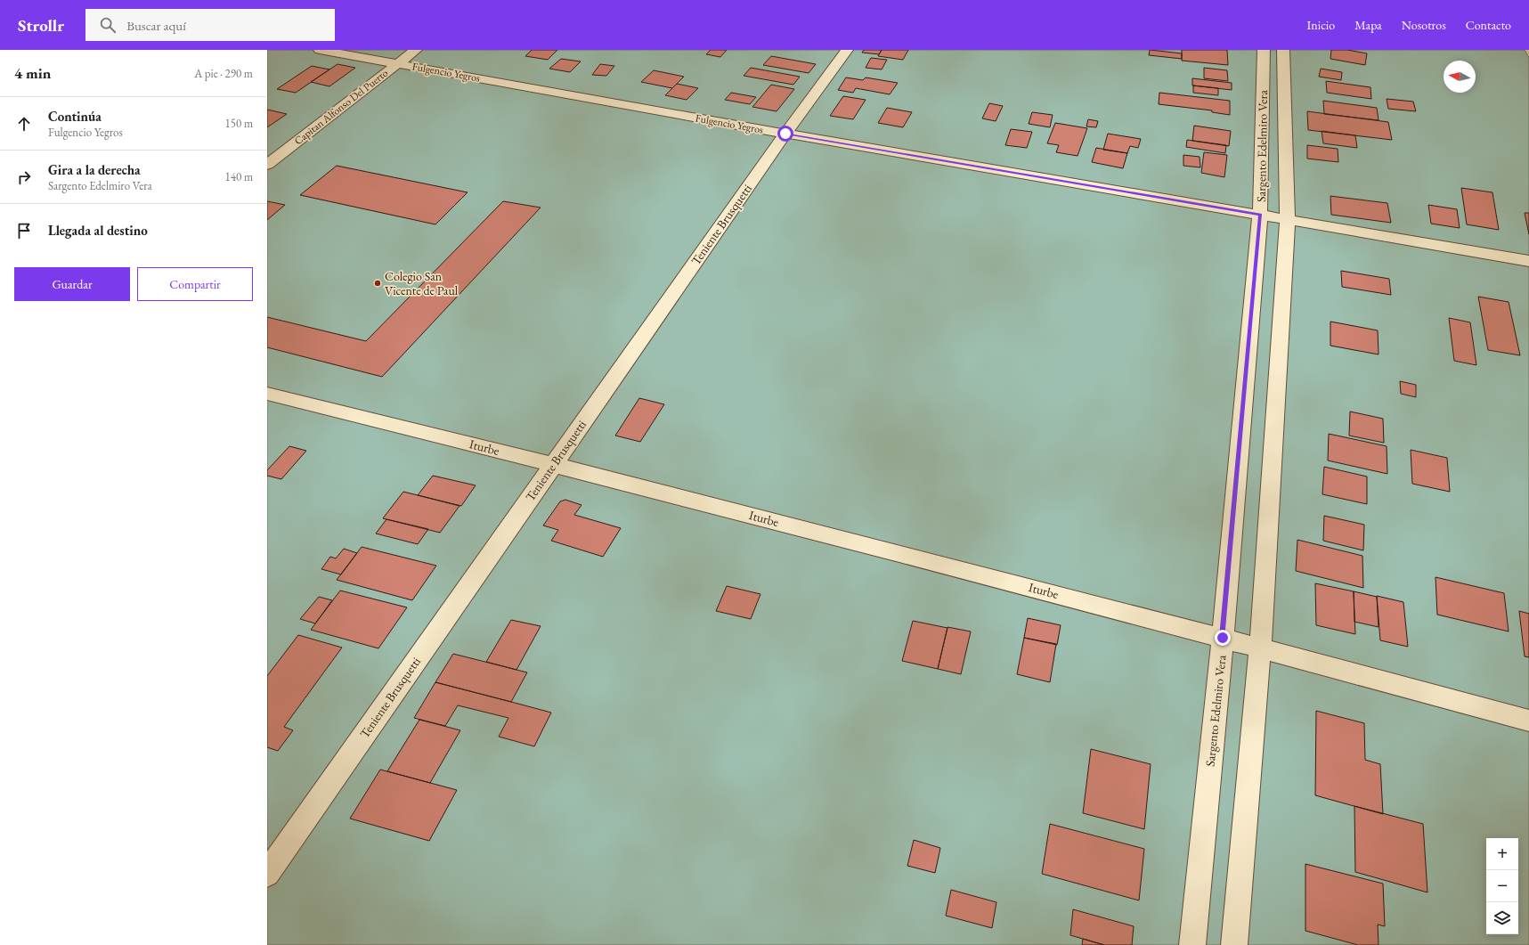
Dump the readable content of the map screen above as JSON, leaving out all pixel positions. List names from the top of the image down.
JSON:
{
  "streets": {
    "street": [
      "Fulgencio Yegros",
      "Capitan Alfonso Del Puerto",
      "Sargento Edelmiro Vera",
      "Teniente Brusquetti",
      "Iturbe"
    ]
  },
  "crossings": [
    ["Fulgencio Yegros", "Capitan Alfonso Del Puerto"],
    ["Fulgencio Yegros", "Sargento Edelmiro Vera"],
    ["Fulgencio Yegros", "Teniente Brusquetti"],
    ["Sargento Edelmiro Vera", "Iturbe"],
    ["Teniente Brusquetti", "Iturbe"]
  ],
  "places": ["Colegio San Vicente de Paul"],
  "north": "left",
  "page": {
    "header": "Strollr",
    "search": "Buscar aquí",
    "nav": [
      "Inicio",
      "Mapa",
      "Nosotros",
      "Contacto"
    ],
    "heading": ["4 min", "A pie · 290 m"],
    "list": [
      ["Continúa", "Fulgencio Yegros", "150 m"],
      ["Gira a la derecha", "Sargento Edelmiro Vera", "140 m"],
      "Llegada al destino"
    ],
    "buttons": ["Guardar", "Compartir"],
    "map_buttons": ["+", "−"]
  }
}
